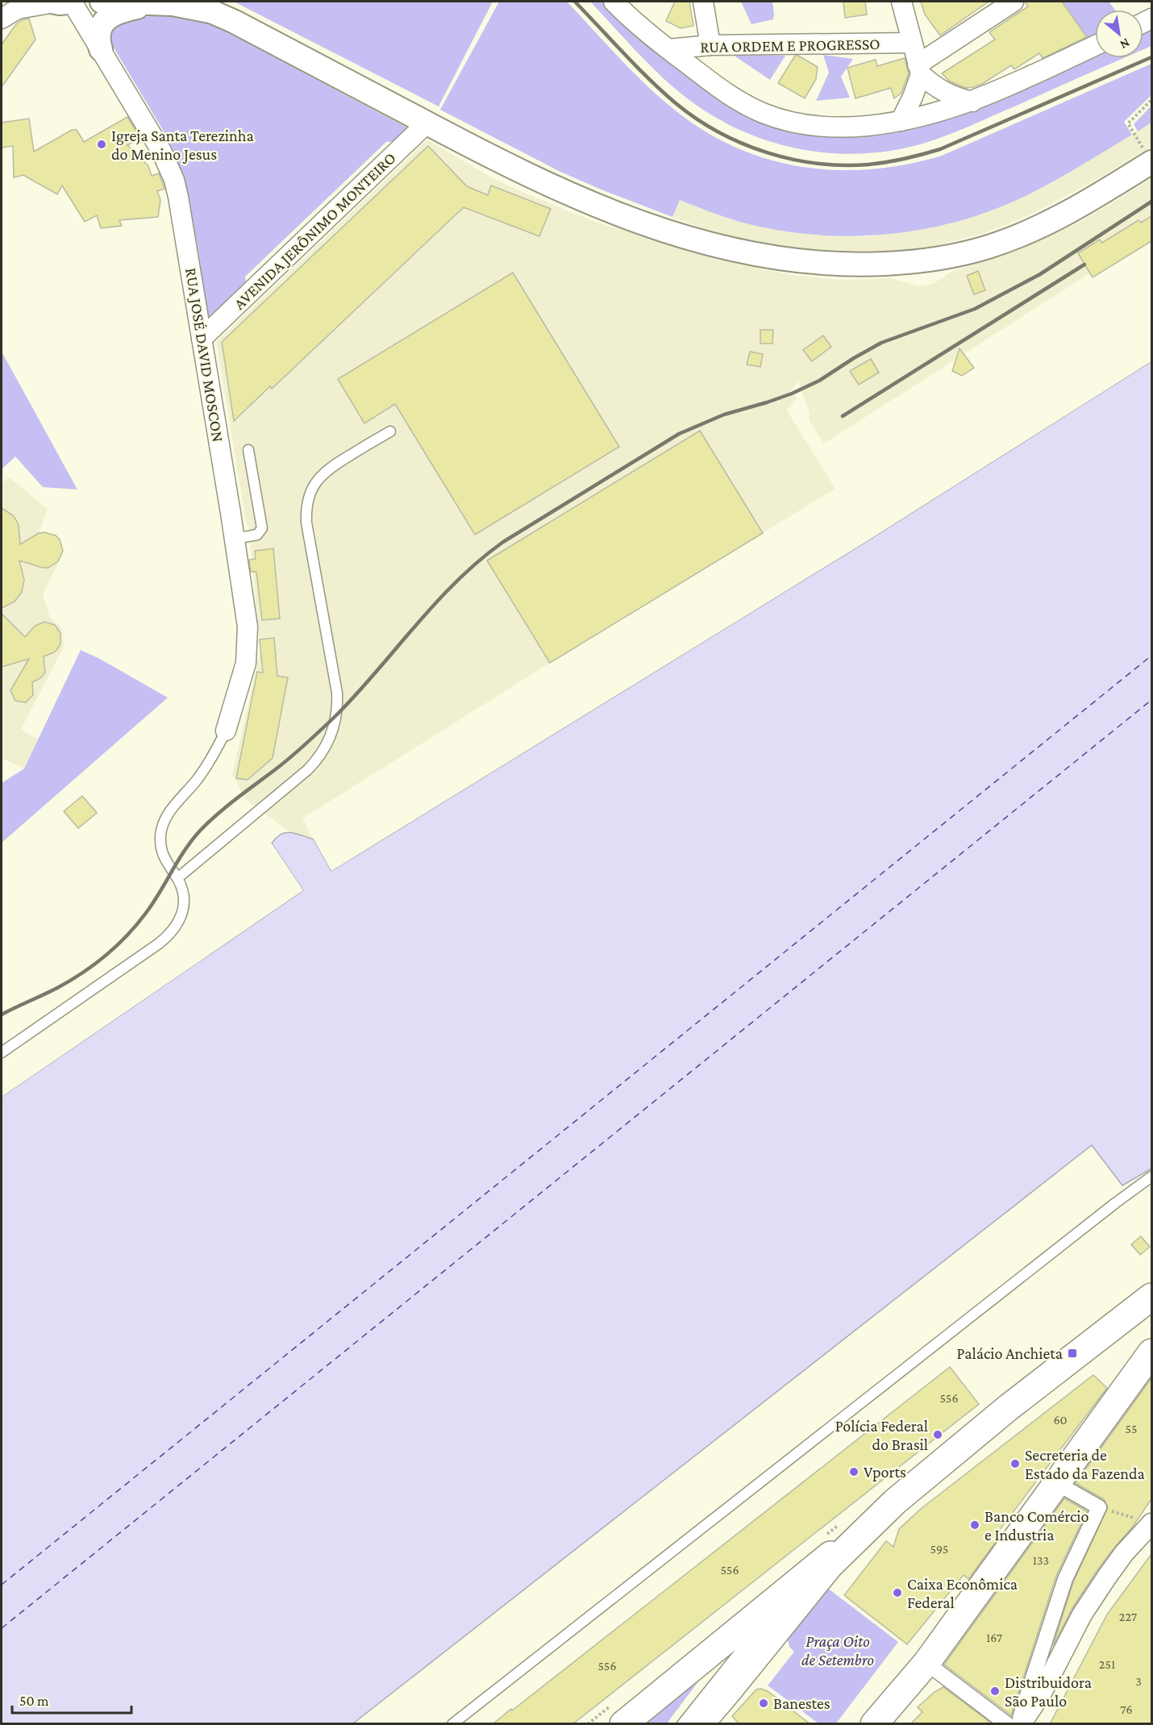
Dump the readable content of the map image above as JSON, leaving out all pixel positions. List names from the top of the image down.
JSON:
{
  "streets": {
    "street": ["RUA ORDEM E PROGRESSO", "AVENIDA JERÔNIMO MONTEIRO", "RUA JOSÉ DAVID MOSCON"]
  },
  "crossings": [
    ["AVENIDA JERÔNIMO MONTEIRO", "RUA JOSÉ DAVID MOSCON"]
  ],
  "parks": ["Praça Oito de Setembro"],
  "places": {
    "other": [
      "Igreja Santa Terezinha do Menino Jesus",
      "Polícia Federal do Brasil",
      "Secreteria de Estado da Fazenda",
      "Vports",
      "Banco Comércio e Industria",
      "Caixa Econômica Federal",
      "Distribuidora São Paulo",
      "Banestes"
    ],
    "transit": ["Palácio Anchieta"]
  },
  "house_numbers": [
    "556",
    "60",
    "55",
    "595",
    "133",
    "556",
    "227",
    "167",
    "251",
    "556",
    "3",
    "76"
  ],
  "scale_bar": "50 m",
  "north": "bottom right"
}
